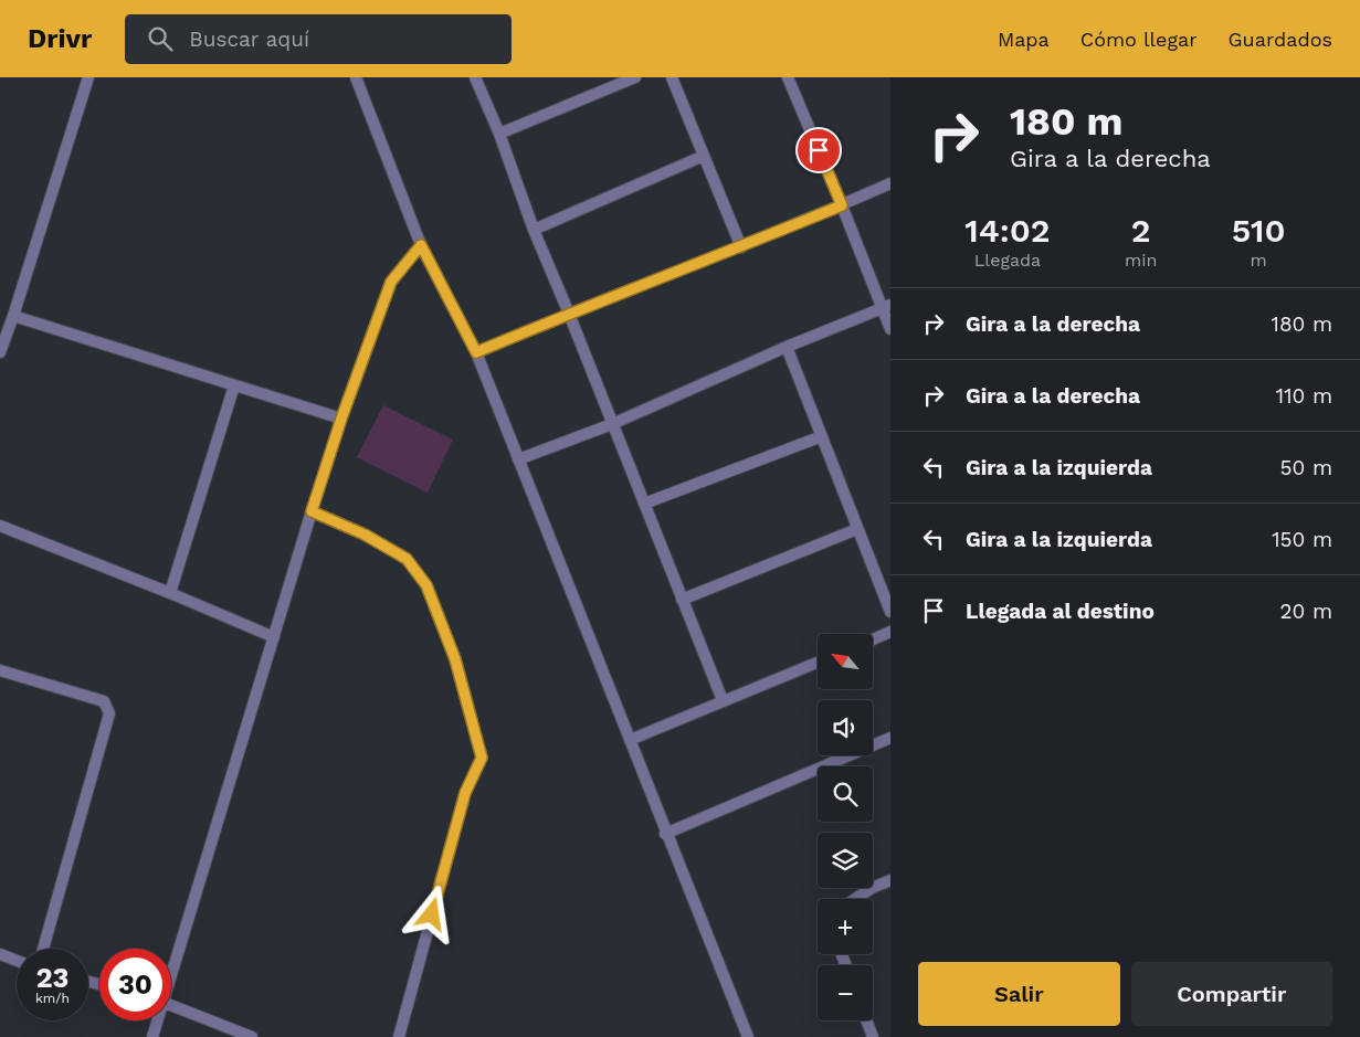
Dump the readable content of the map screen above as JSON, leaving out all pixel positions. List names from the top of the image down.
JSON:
{
  "north": "top left",
  "page": {
    "header": "Drivr",
    "search": "Buscar aquí",
    "nav": ["Mapa", "Cómo llegar", "Guardados"],
    "turn": ["180 m", "Gira a la derecha"],
    "eta": [
      "14:02",
      "Llegada",
      "2",
      "min",
      "510",
      "m"
    ],
    "list": [
      {
        "name": "Gira a la derecha",
        "value": "180 m"
      },
      {
        "name": "Gira a la derecha",
        "value": "110 m"
      },
      {
        "name": "Gira a la izquierda",
        "value": "50 m"
      },
      {
        "name": "Gira a la izquierda",
        "value": "150 m"
      },
      {
        "name": "Llegada al destino",
        "value": "20 m"
      }
    ],
    "map_buttons": ["+", "−"],
    "speed": "23 km/h",
    "limit": "30",
    "buttons": ["Salir", "Compartir"]
  }
}
